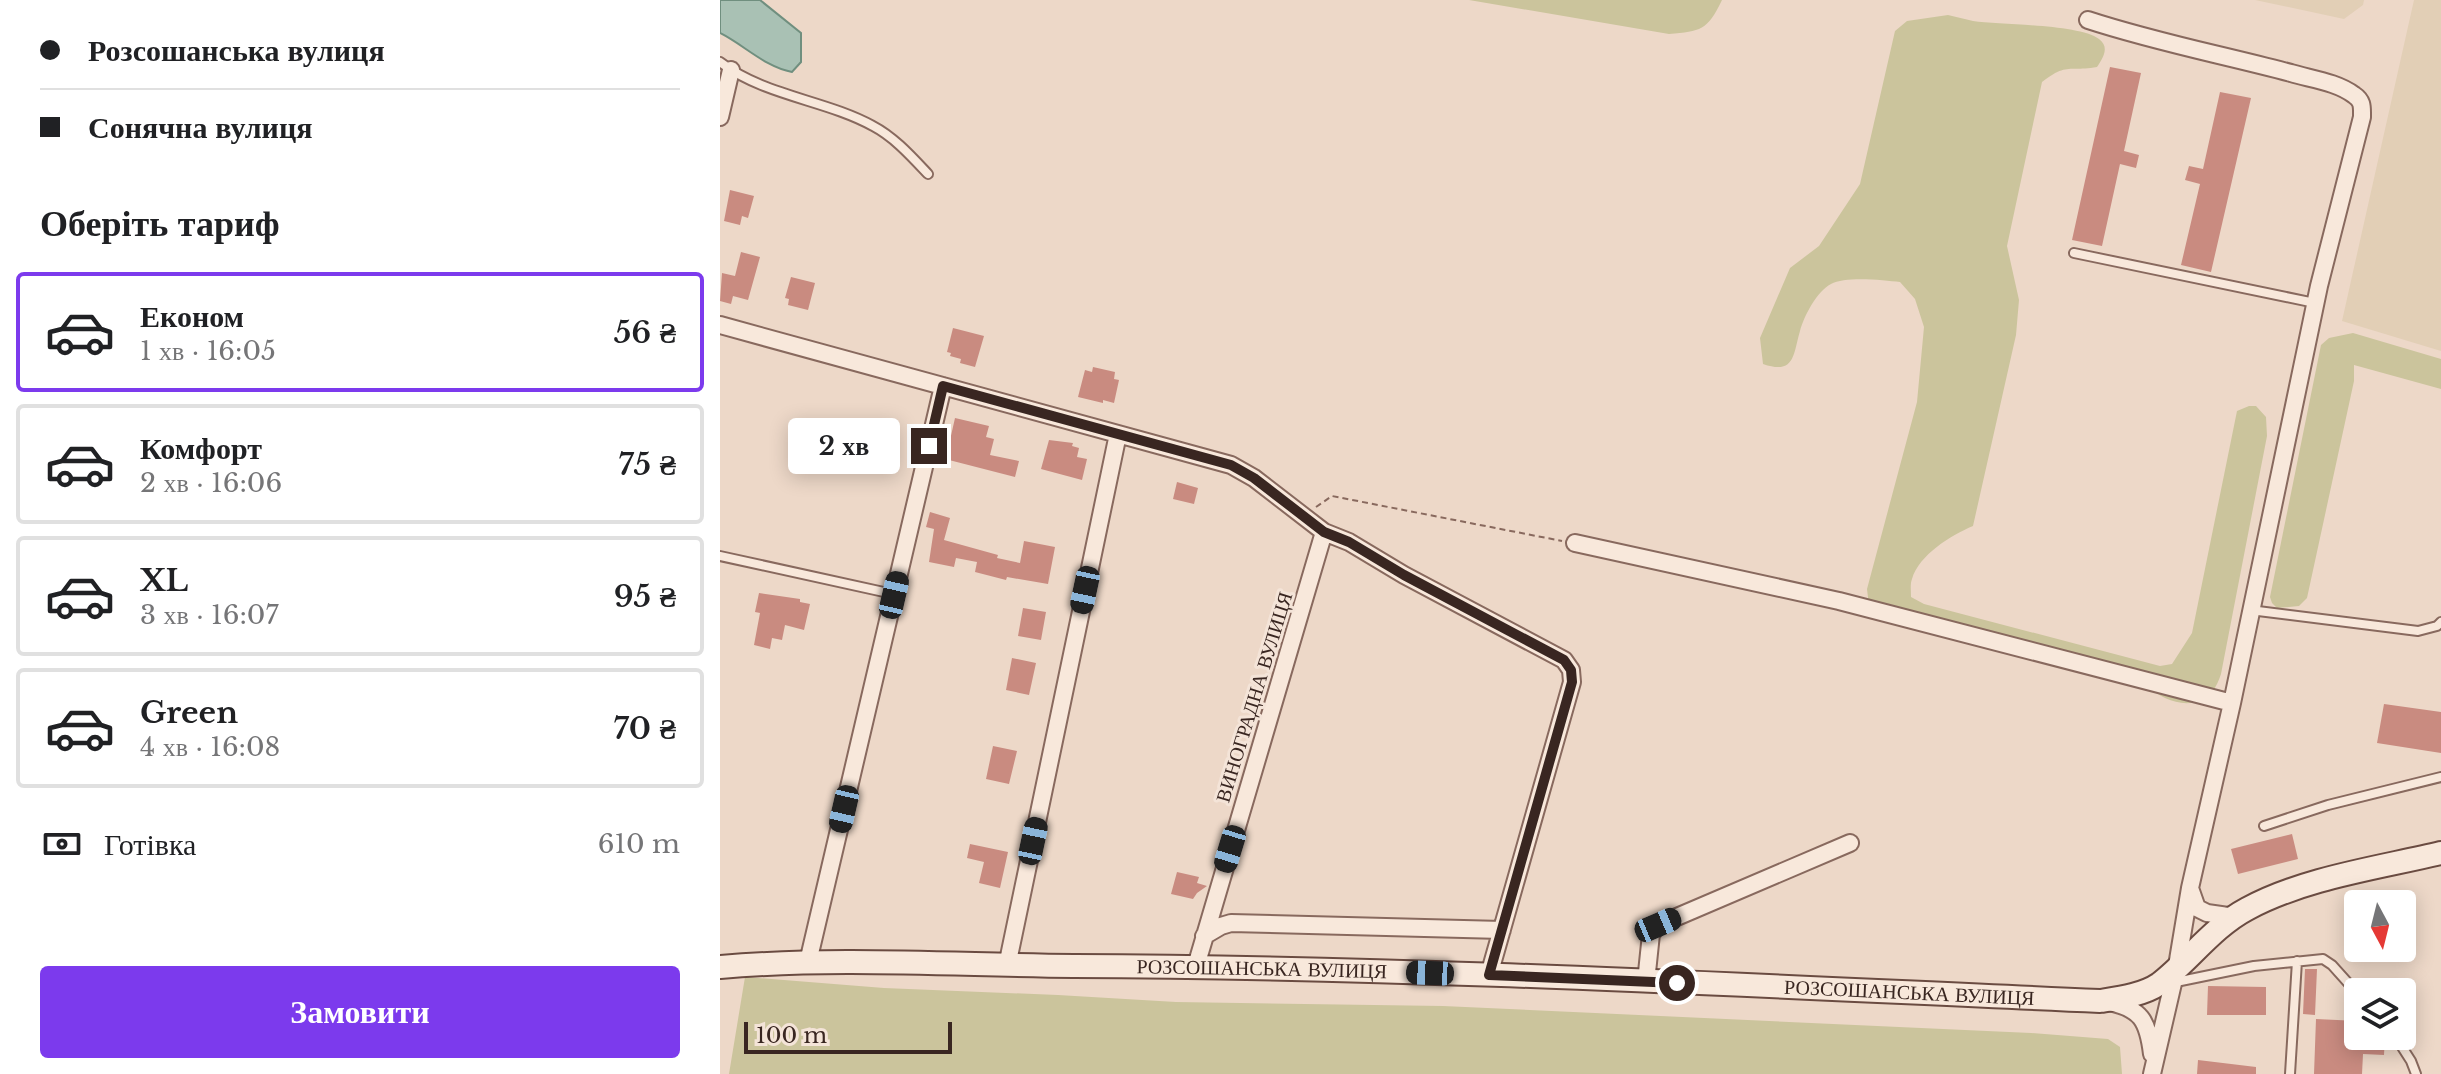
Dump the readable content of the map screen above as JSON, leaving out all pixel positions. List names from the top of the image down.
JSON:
{
  "streets": {
    "street": ["ВИНОГРАДНА ВУЛИЦЯ", "РОЗСОШАНСЬКА ВУЛИЦЯ"]
  },
  "crossings": [
    ["ВИНОГРАДНА ВУЛИЦЯ", "РОЗСОШАНСЬКА ВУЛИЦЯ"]
  ],
  "scale_bar": "100 m",
  "north": "bottom",
  "page": {
    "banner": ["Розсошанська вулиця", "Сонячна вулиця"],
    "heading": "Оберіть тариф",
    "list": [
      {
        "name": "Економ",
        "note": "1 хв · 16:05",
        "value": "56 ₴"
      },
      {
        "name": "Комфорт",
        "note": "2 хв · 16:06",
        "value": "75 ₴"
      },
      {
        "name": "XL",
        "note": "3 хв · 16:07",
        "value": "95 ₴"
      },
      {
        "name": "Green",
        "note": "4 хв · 16:08",
        "value": "70 ₴"
      }
    ],
    "bubble": "2 хв",
    "pay": ["Готівка", "610 m"],
    "buttons": "Замовити",
    "scale": "100 m"
  }
}
